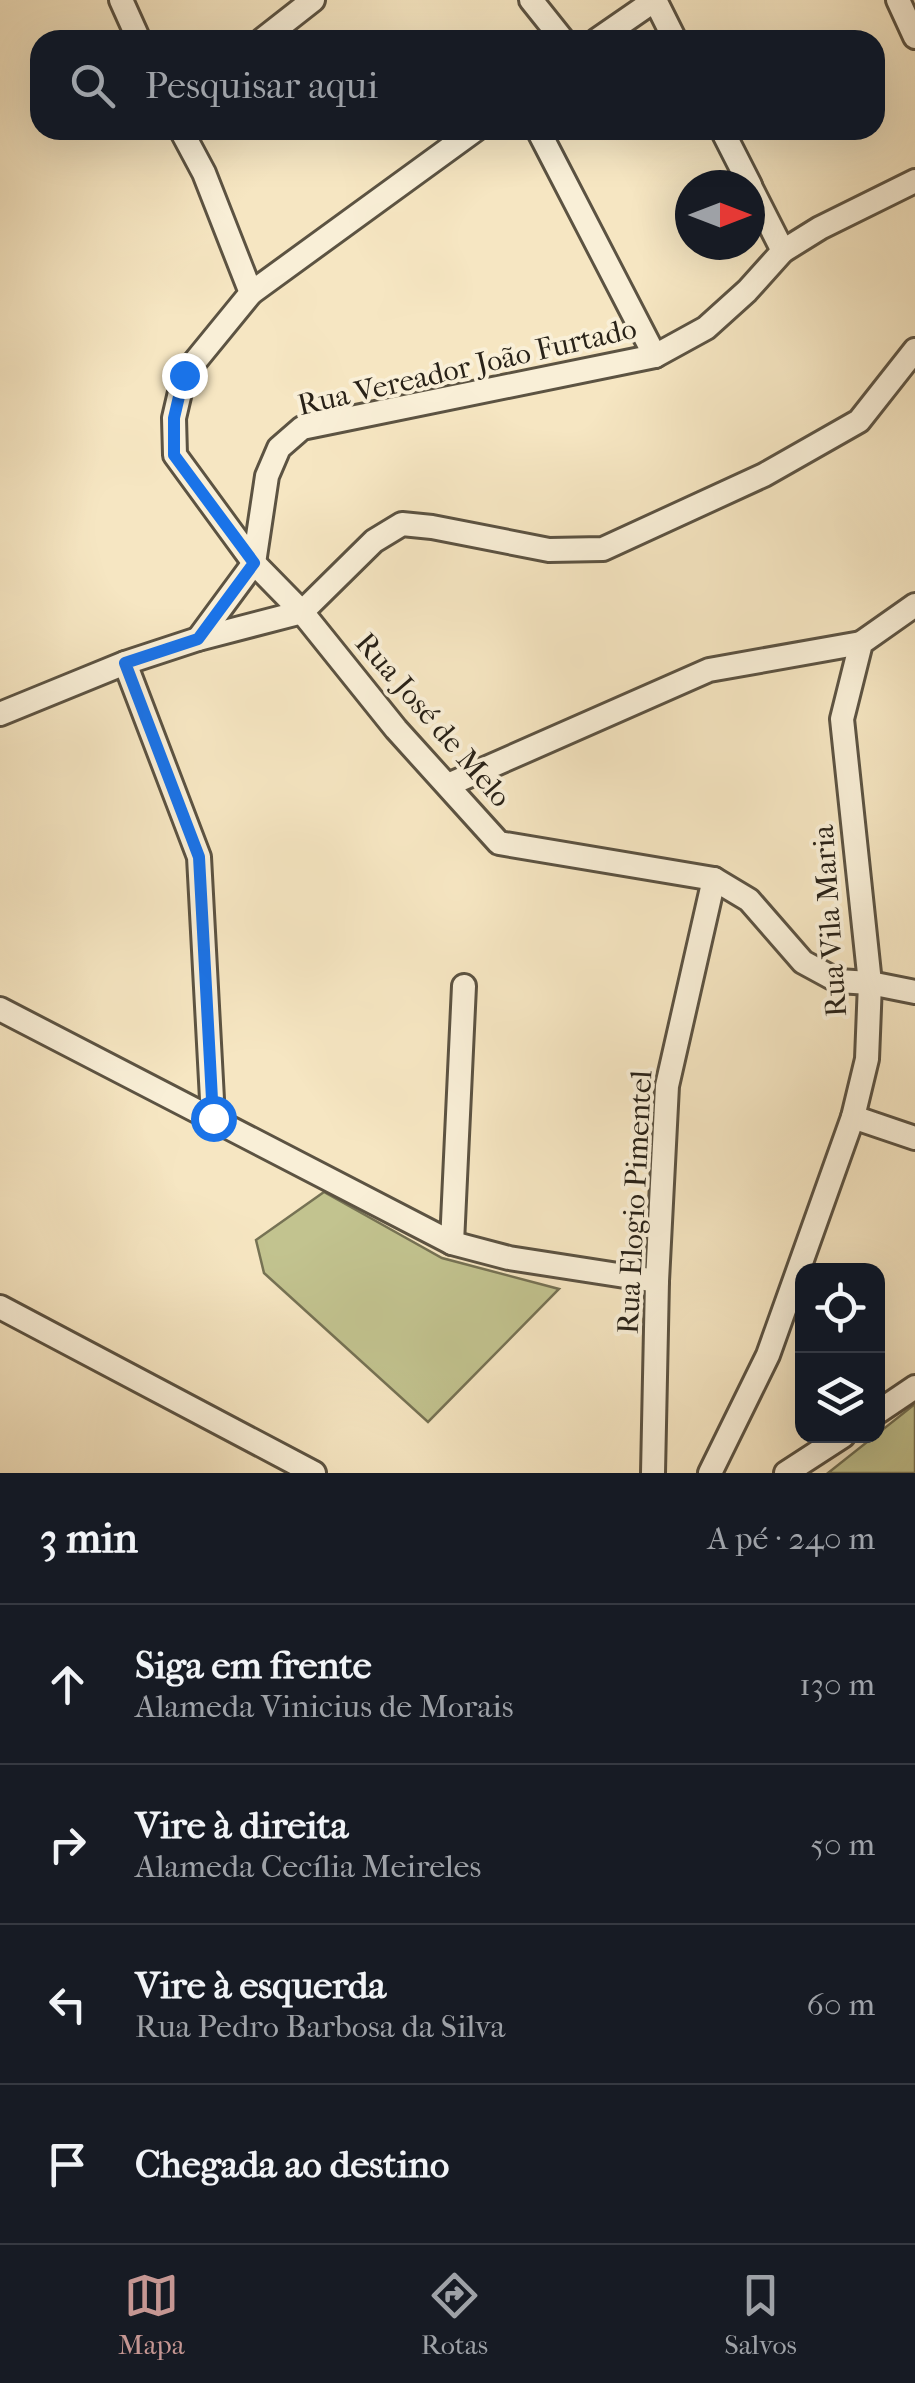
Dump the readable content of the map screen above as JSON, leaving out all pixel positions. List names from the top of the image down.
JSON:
{
  "streets": {
    "street": [
      "Rua Vereador João Furtado",
      "Rua José de Melo",
      "Rua Vila Maria",
      "Rua Elogio Pimentel"
    ]
  },
  "crossings": [
    ["Rua Vereador João Furtado", "Rua José de Melo"],
    ["Rua José de Melo", "Rua Vila Maria"],
    ["Rua José de Melo", "Rua Elogio Pimentel"]
  ],
  "north": "right",
  "page": {
    "search": "Pesquisar aqui",
    "heading": ["3 min", "A pé · 240 m"],
    "list": [
      ["Siga em frente", "Alameda Vinicius de Morais", "130 m"],
      ["Vire à direita", "Alameda Cecília Meireles", "50 m"],
      ["Vire à esquerda", "Rua Pedro Barbosa da Silva", "60 m"],
      "Chegada ao destino"
    ],
    "nav": ["Mapa", "Rotas", "Salvos"]
  }
}
